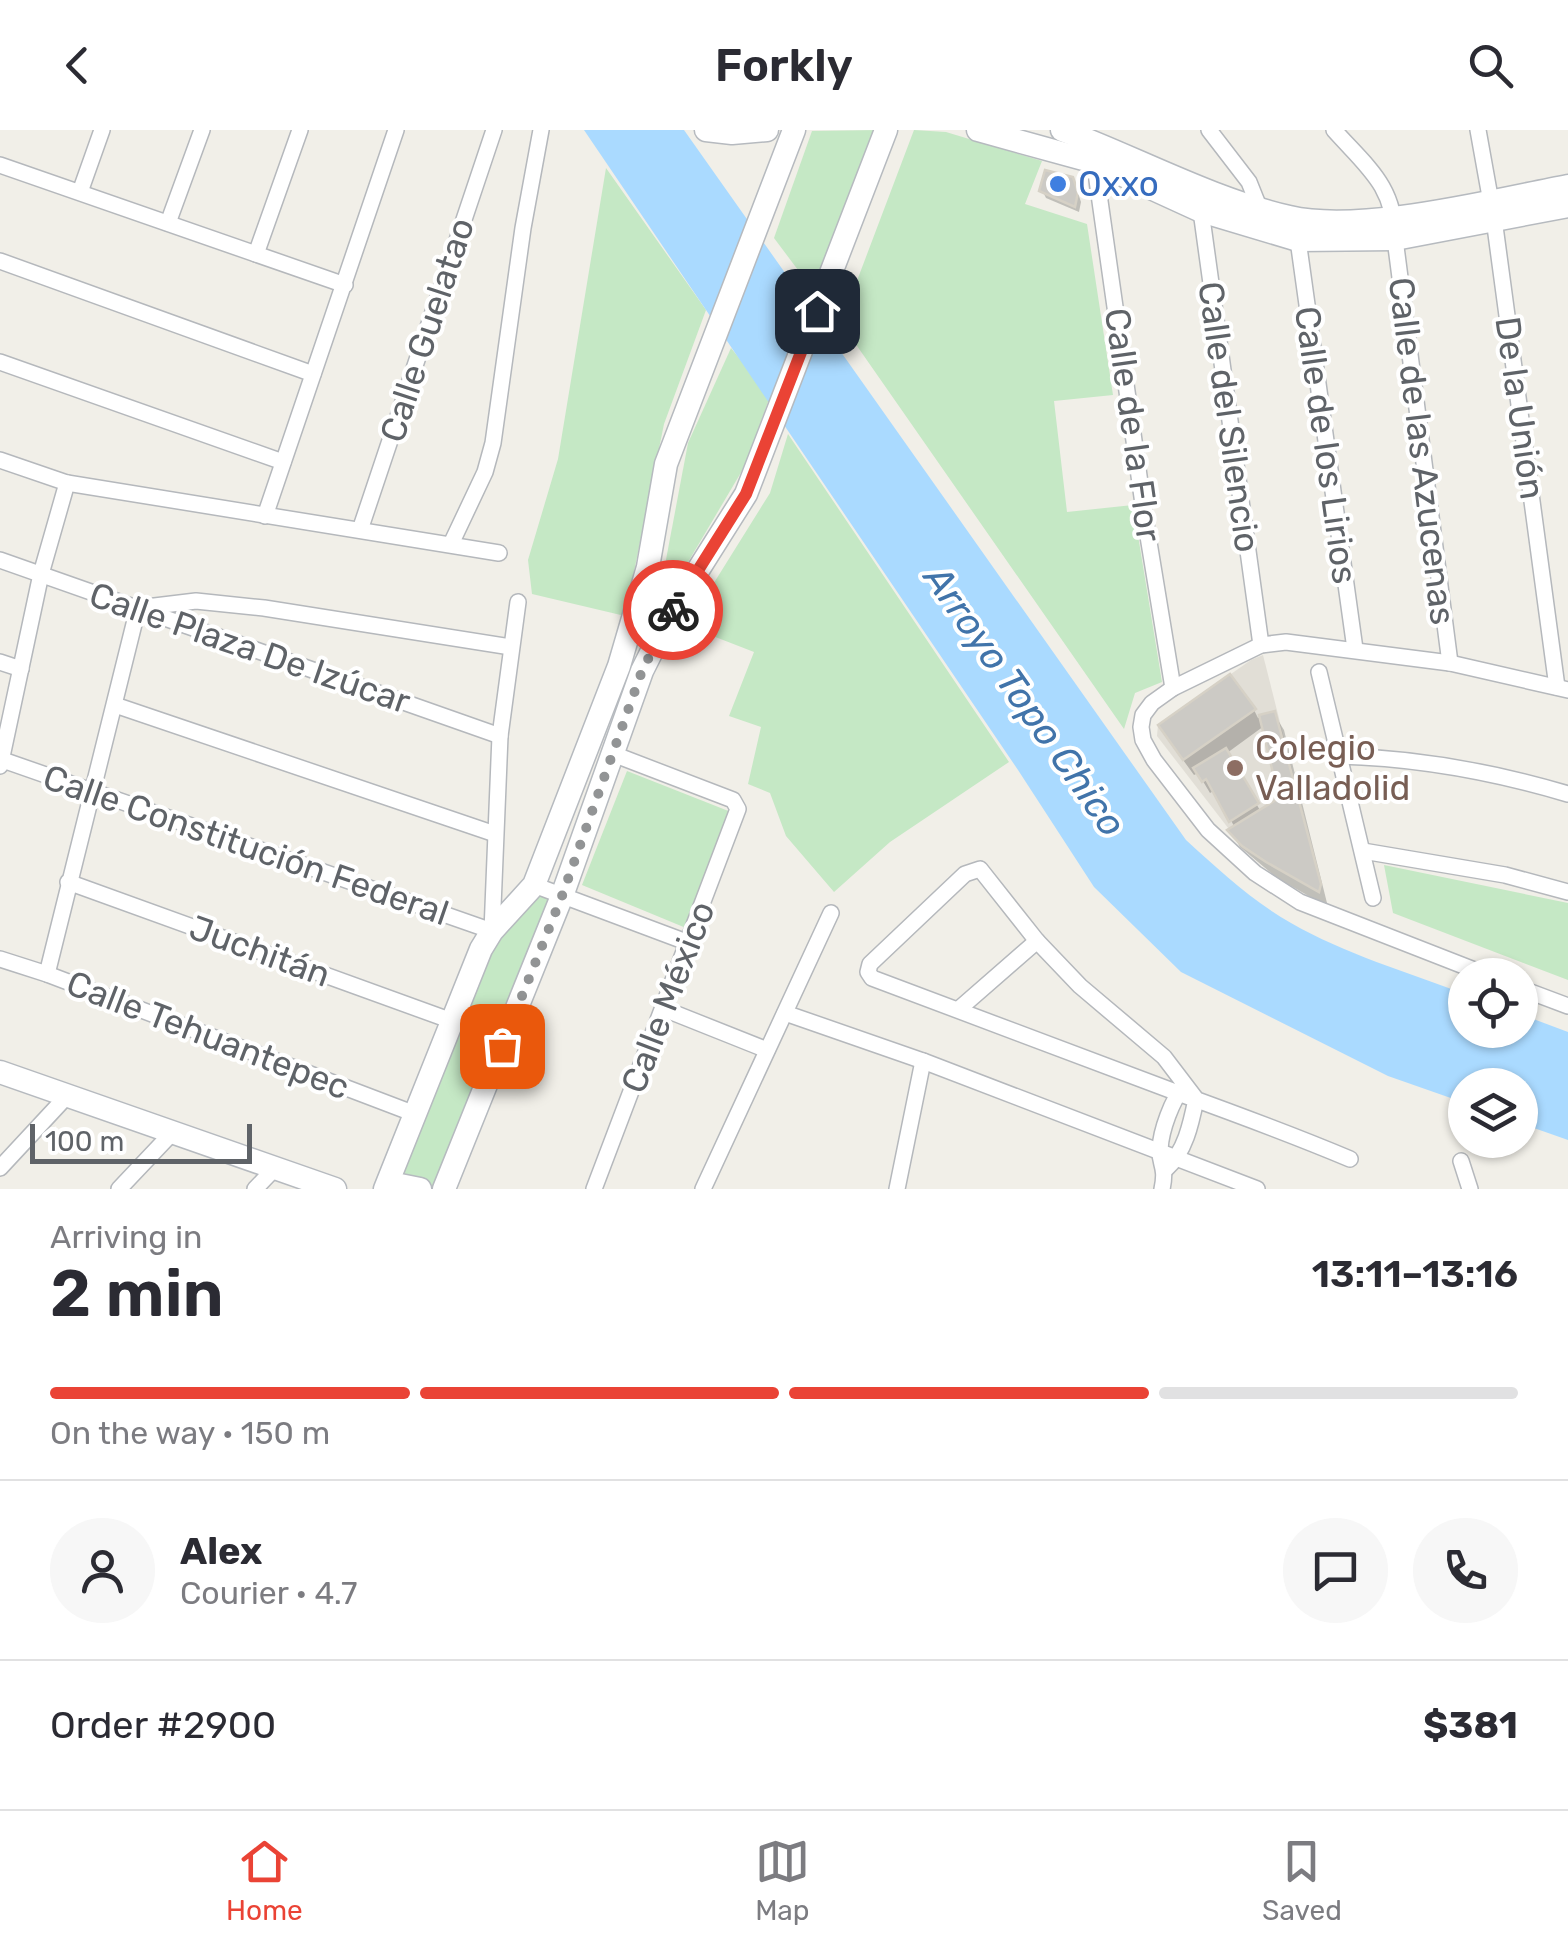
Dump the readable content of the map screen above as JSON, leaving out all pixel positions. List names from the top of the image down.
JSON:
{
  "streets": {
    "street": [
      "Calle Guelatao",
      "De la Unión",
      "Calle del Silencio",
      "Calle de la Flor",
      "Calle de los Lirios",
      "Calle de las Azucenas",
      "Calle Plaza De Izúcar",
      "Calle Constitución Federal",
      "Juchitán",
      "Calle México",
      "Calle Tehuantepec"
    ]
  },
  "water": ["Arroyo Topo Chico"],
  "places": ["Oxxo", "Colegio Valladolid"],
  "scale_bar": "100 m",
  "page": {
    "header": "Forkly",
    "scale": "100 m",
    "heading": ["2 min", "Arriving in", "13:11–13:16"],
    "panel": [
      "Alex",
      "Courier · 4.7",
      "Order #2900",
      "$381"
    ],
    "bar": "On the way · 150 m",
    "tabs": ["Home", "Map", "Saved"]
  }
}
